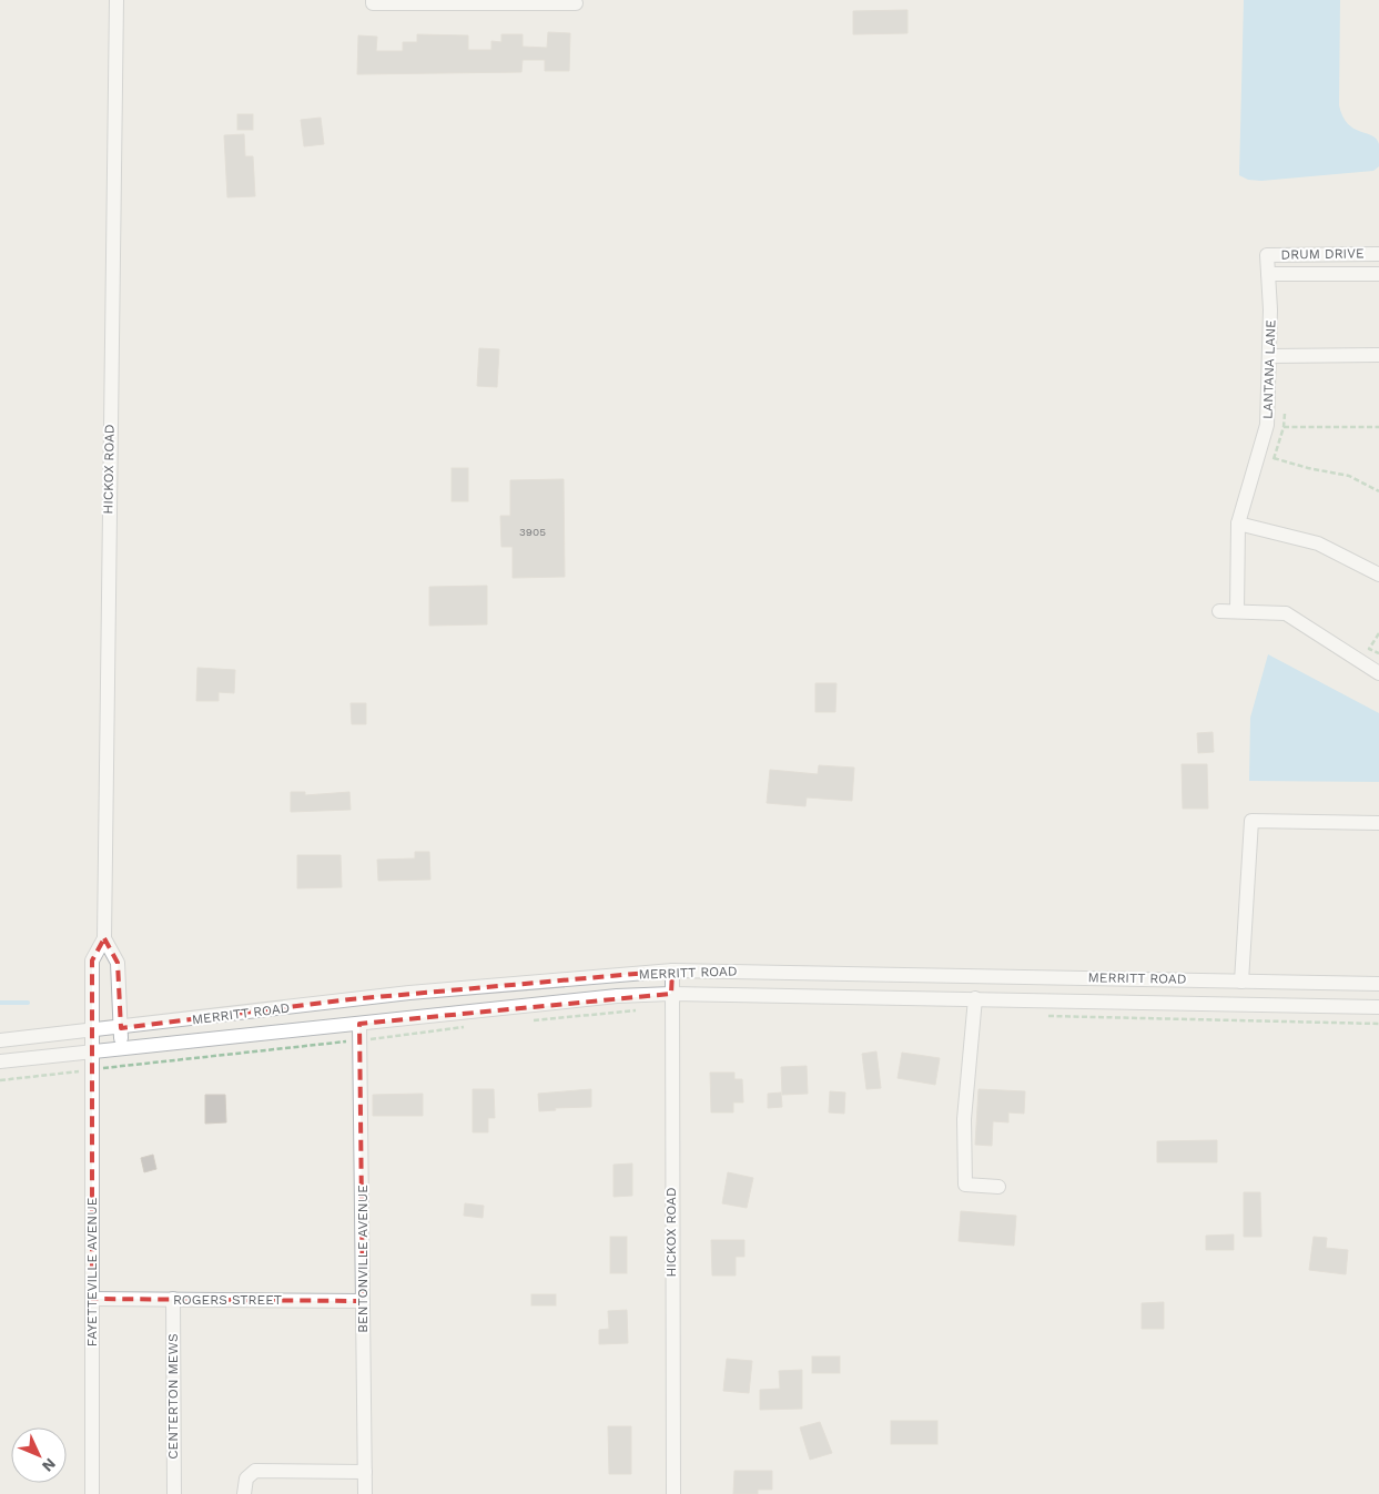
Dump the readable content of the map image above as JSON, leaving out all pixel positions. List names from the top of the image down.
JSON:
{
  "streets": {
    "street": [
      "DRUM DRIVE",
      "LANTANA LANE",
      "HICKOX ROAD",
      "MERRITT ROAD",
      "BENTONVILLE AVENUE",
      "FAYETTEVILLE AVENUE",
      "ROGERS STREET",
      "CENTERTON MEWS"
    ]
  },
  "crossings": [
    ["DRUM DRIVE", "LANTANA LANE"],
    ["HICKOX ROAD", "MERRITT ROAD"],
    ["HICKOX ROAD", "FAYETTEVILLE AVENUE"],
    ["MERRITT ROAD", "BENTONVILLE AVENUE"],
    ["MERRITT ROAD", "FAYETTEVILLE AVENUE"],
    ["BENTONVILLE AVENUE", "ROGERS STREET"],
    ["FAYETTEVILLE AVENUE", "ROGERS STREET"],
    ["ROGERS STREET", "CENTERTON MEWS"]
  ],
  "house_numbers": ["3905"],
  "north": "bottom right"
}
